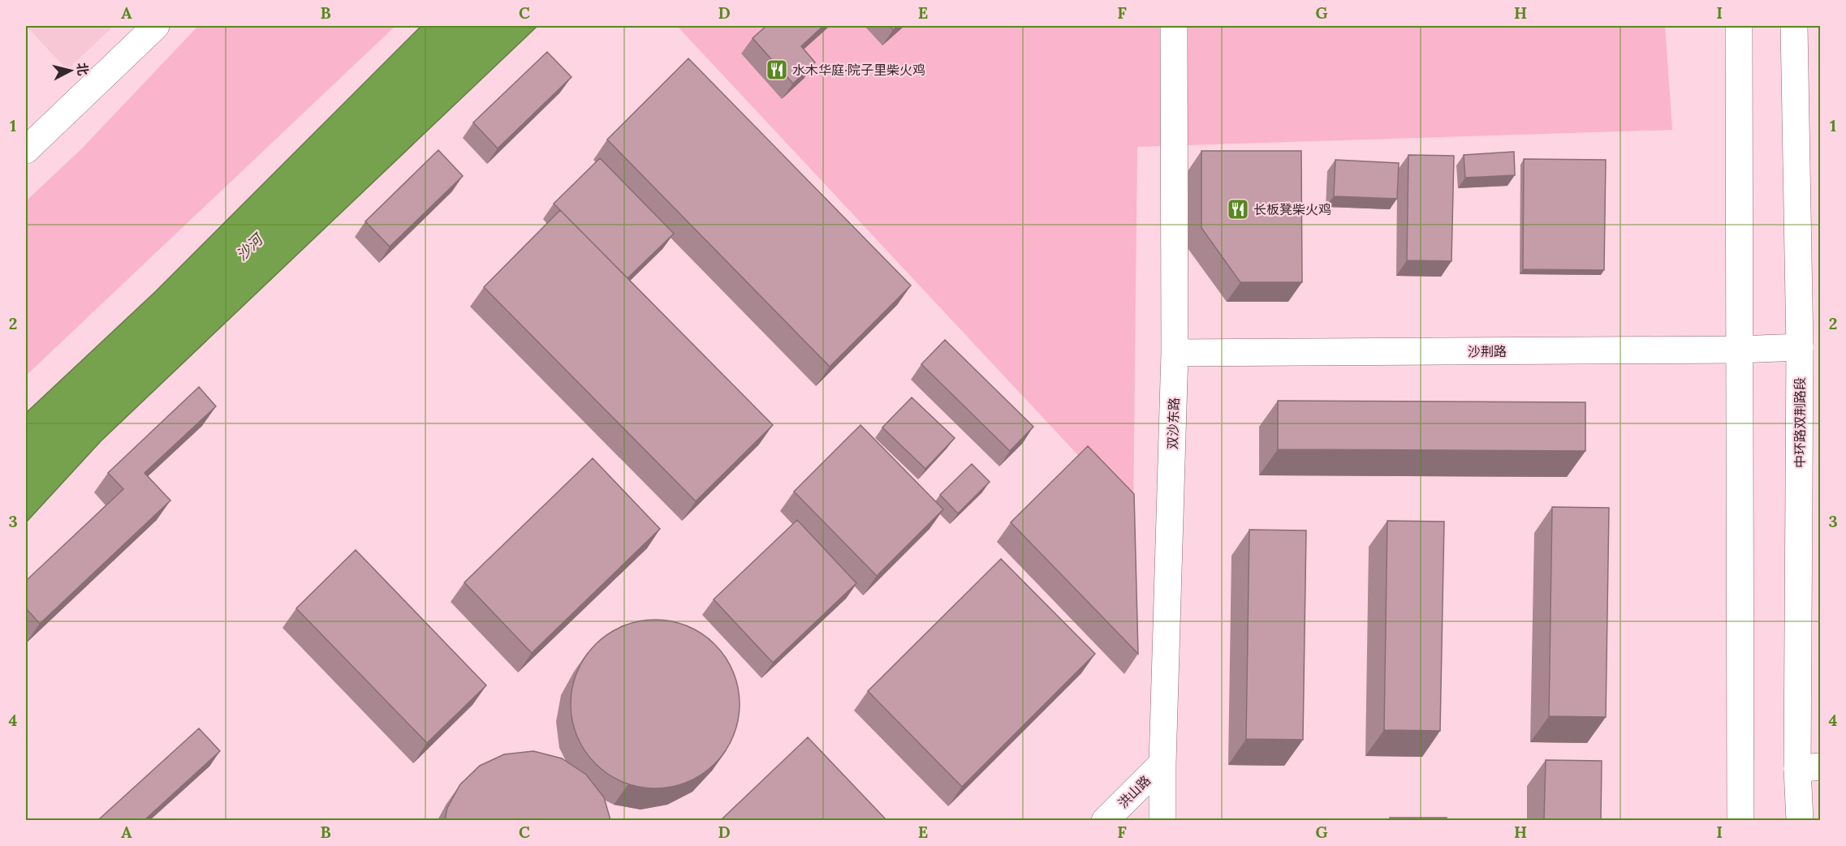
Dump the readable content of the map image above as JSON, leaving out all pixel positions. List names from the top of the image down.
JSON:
{
  "streets": {
    "street": [
      "沙荆路",
      "中环路双荆路段",
      "双沙东路",
      "洪山路"
    ]
  },
  "crossings": [
    ["沙荆路", "中环路双荆路段"],
    ["沙荆路", "双沙东路"],
    ["双沙东路", "洪山路"]
  ],
  "water": ["沙河"],
  "places": {
    "restaurant": ["水木华庭·院子里柴火鸡", "长板凳柴火鸡"]
  },
  "north": "right",
  "grid": {
    "columns": [
      "A",
      "B",
      "C",
      "D",
      "E",
      "F",
      "G",
      "H",
      "I"
    ],
    "rows": [
      "1",
      "2",
      "3",
      "4"
    ]
  }
}
